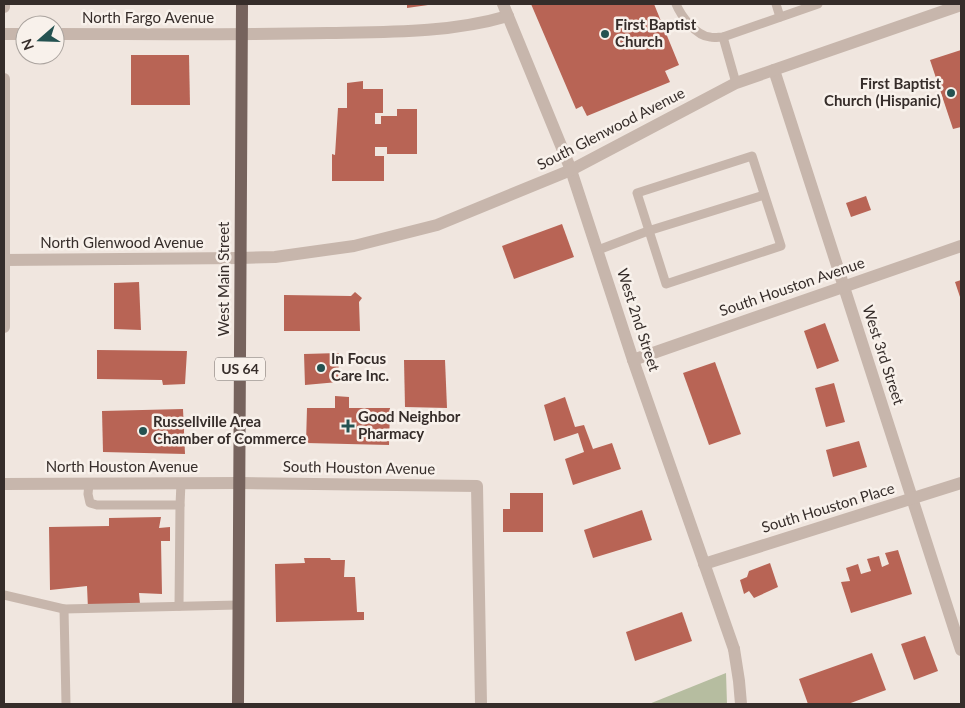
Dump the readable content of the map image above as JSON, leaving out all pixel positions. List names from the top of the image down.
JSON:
{
  "streets": {
    "main road": ["West Main Street", "US 64"],
    "street": [
      "North Fargo Avenue",
      "South Glenwood Avenue",
      "North Glenwood Avenue",
      "South Houston Avenue",
      "West 2nd Street",
      "West 3rd Street",
      "North Houston Avenue",
      "South Houston Place"
    ]
  },
  "crossings": [
    ["North Fargo Avenue", "West Main Street"],
    ["North Fargo Avenue", "West 2nd Street"],
    ["South Glenwood Avenue", "North Glenwood Avenue"],
    ["South Glenwood Avenue", "West Main Street"],
    ["South Glenwood Avenue", "West 2nd Street"],
    ["South Glenwood Avenue", "West 3rd Street"],
    ["North Glenwood Avenue", "West Main Street"],
    ["West Main Street", "South Houston Avenue"],
    ["West Main Street", "North Houston Avenue"],
    ["South Houston Avenue", "West 2nd Street"],
    ["South Houston Avenue", "West 3rd Street"],
    ["South Houston Avenue", "North Houston Avenue"],
    ["West 2nd Street", "South Houston Place"],
    ["West 3rd Street", "South Houston Place"]
  ],
  "places": {
    "other": [
      "First Baptist Church",
      "First Baptist Church (Hispanic)",
      "In Focus Care Inc.",
      "Russellville Area Chamber of Commerce"
    ],
    "health": ["Good Neighbor Pharmacy"]
  },
  "north": "left"
}
